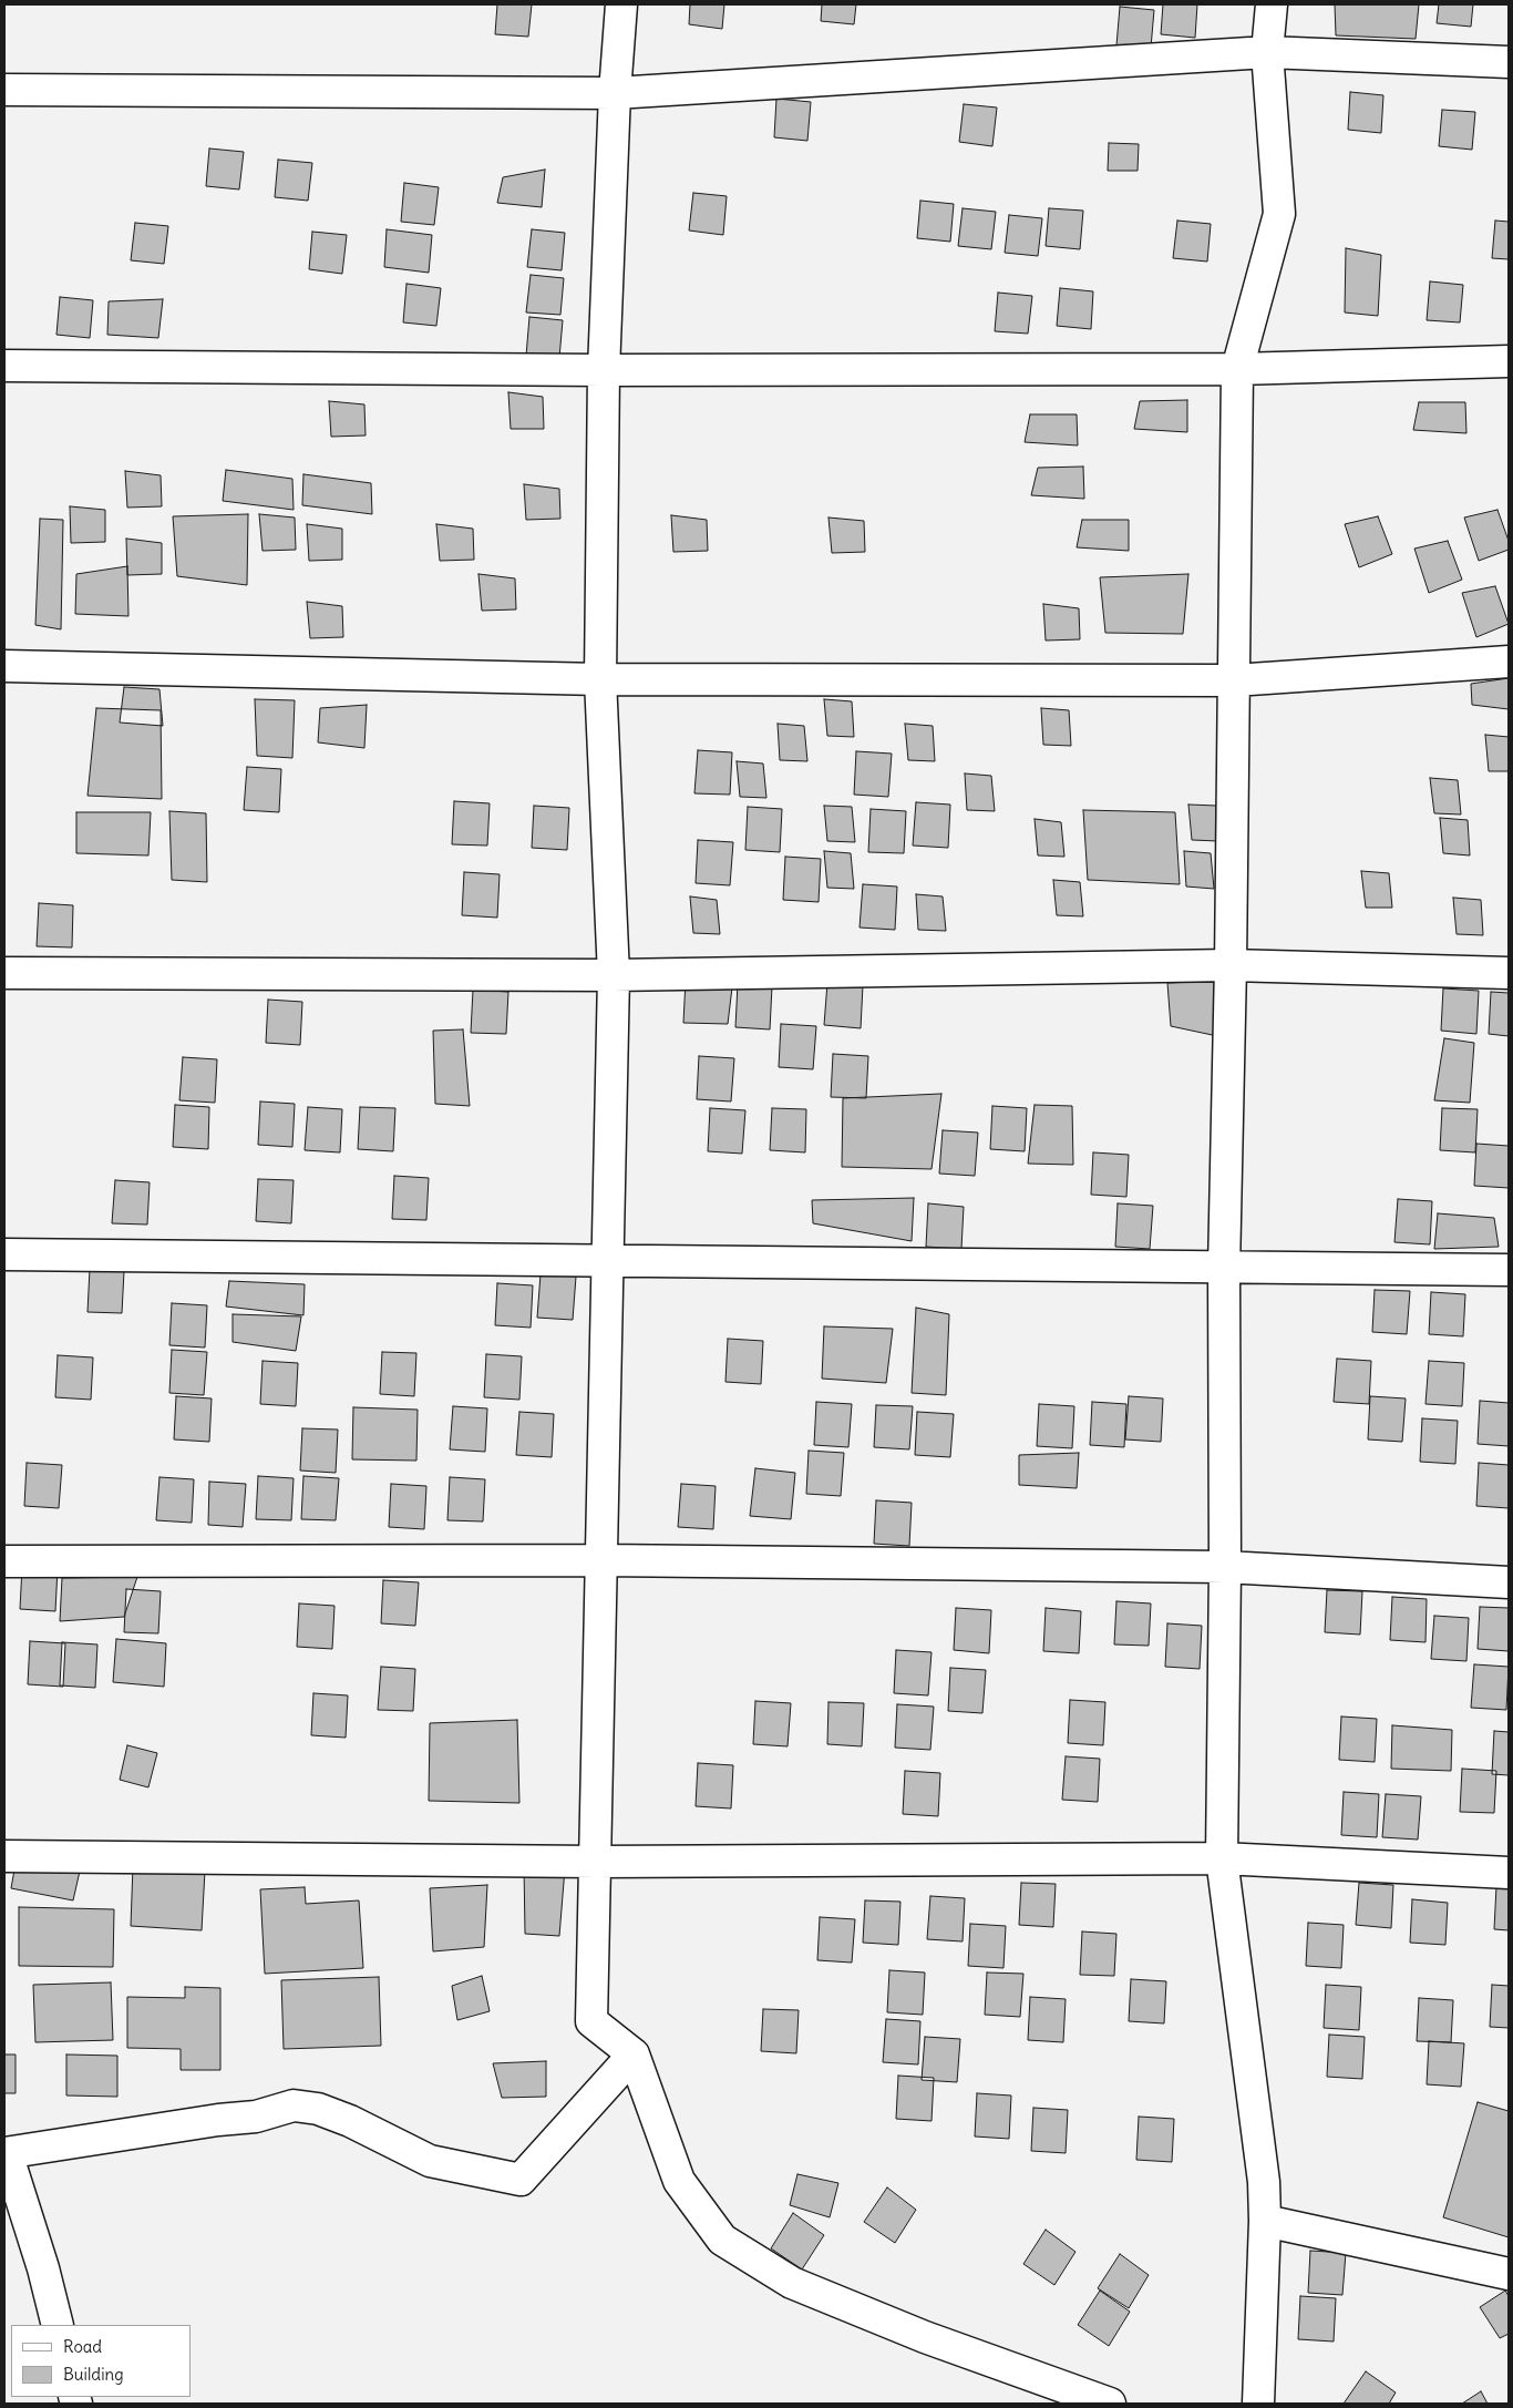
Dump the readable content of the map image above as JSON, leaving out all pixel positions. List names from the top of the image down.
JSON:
{
  "legend": ["Road", "Building"]
}
